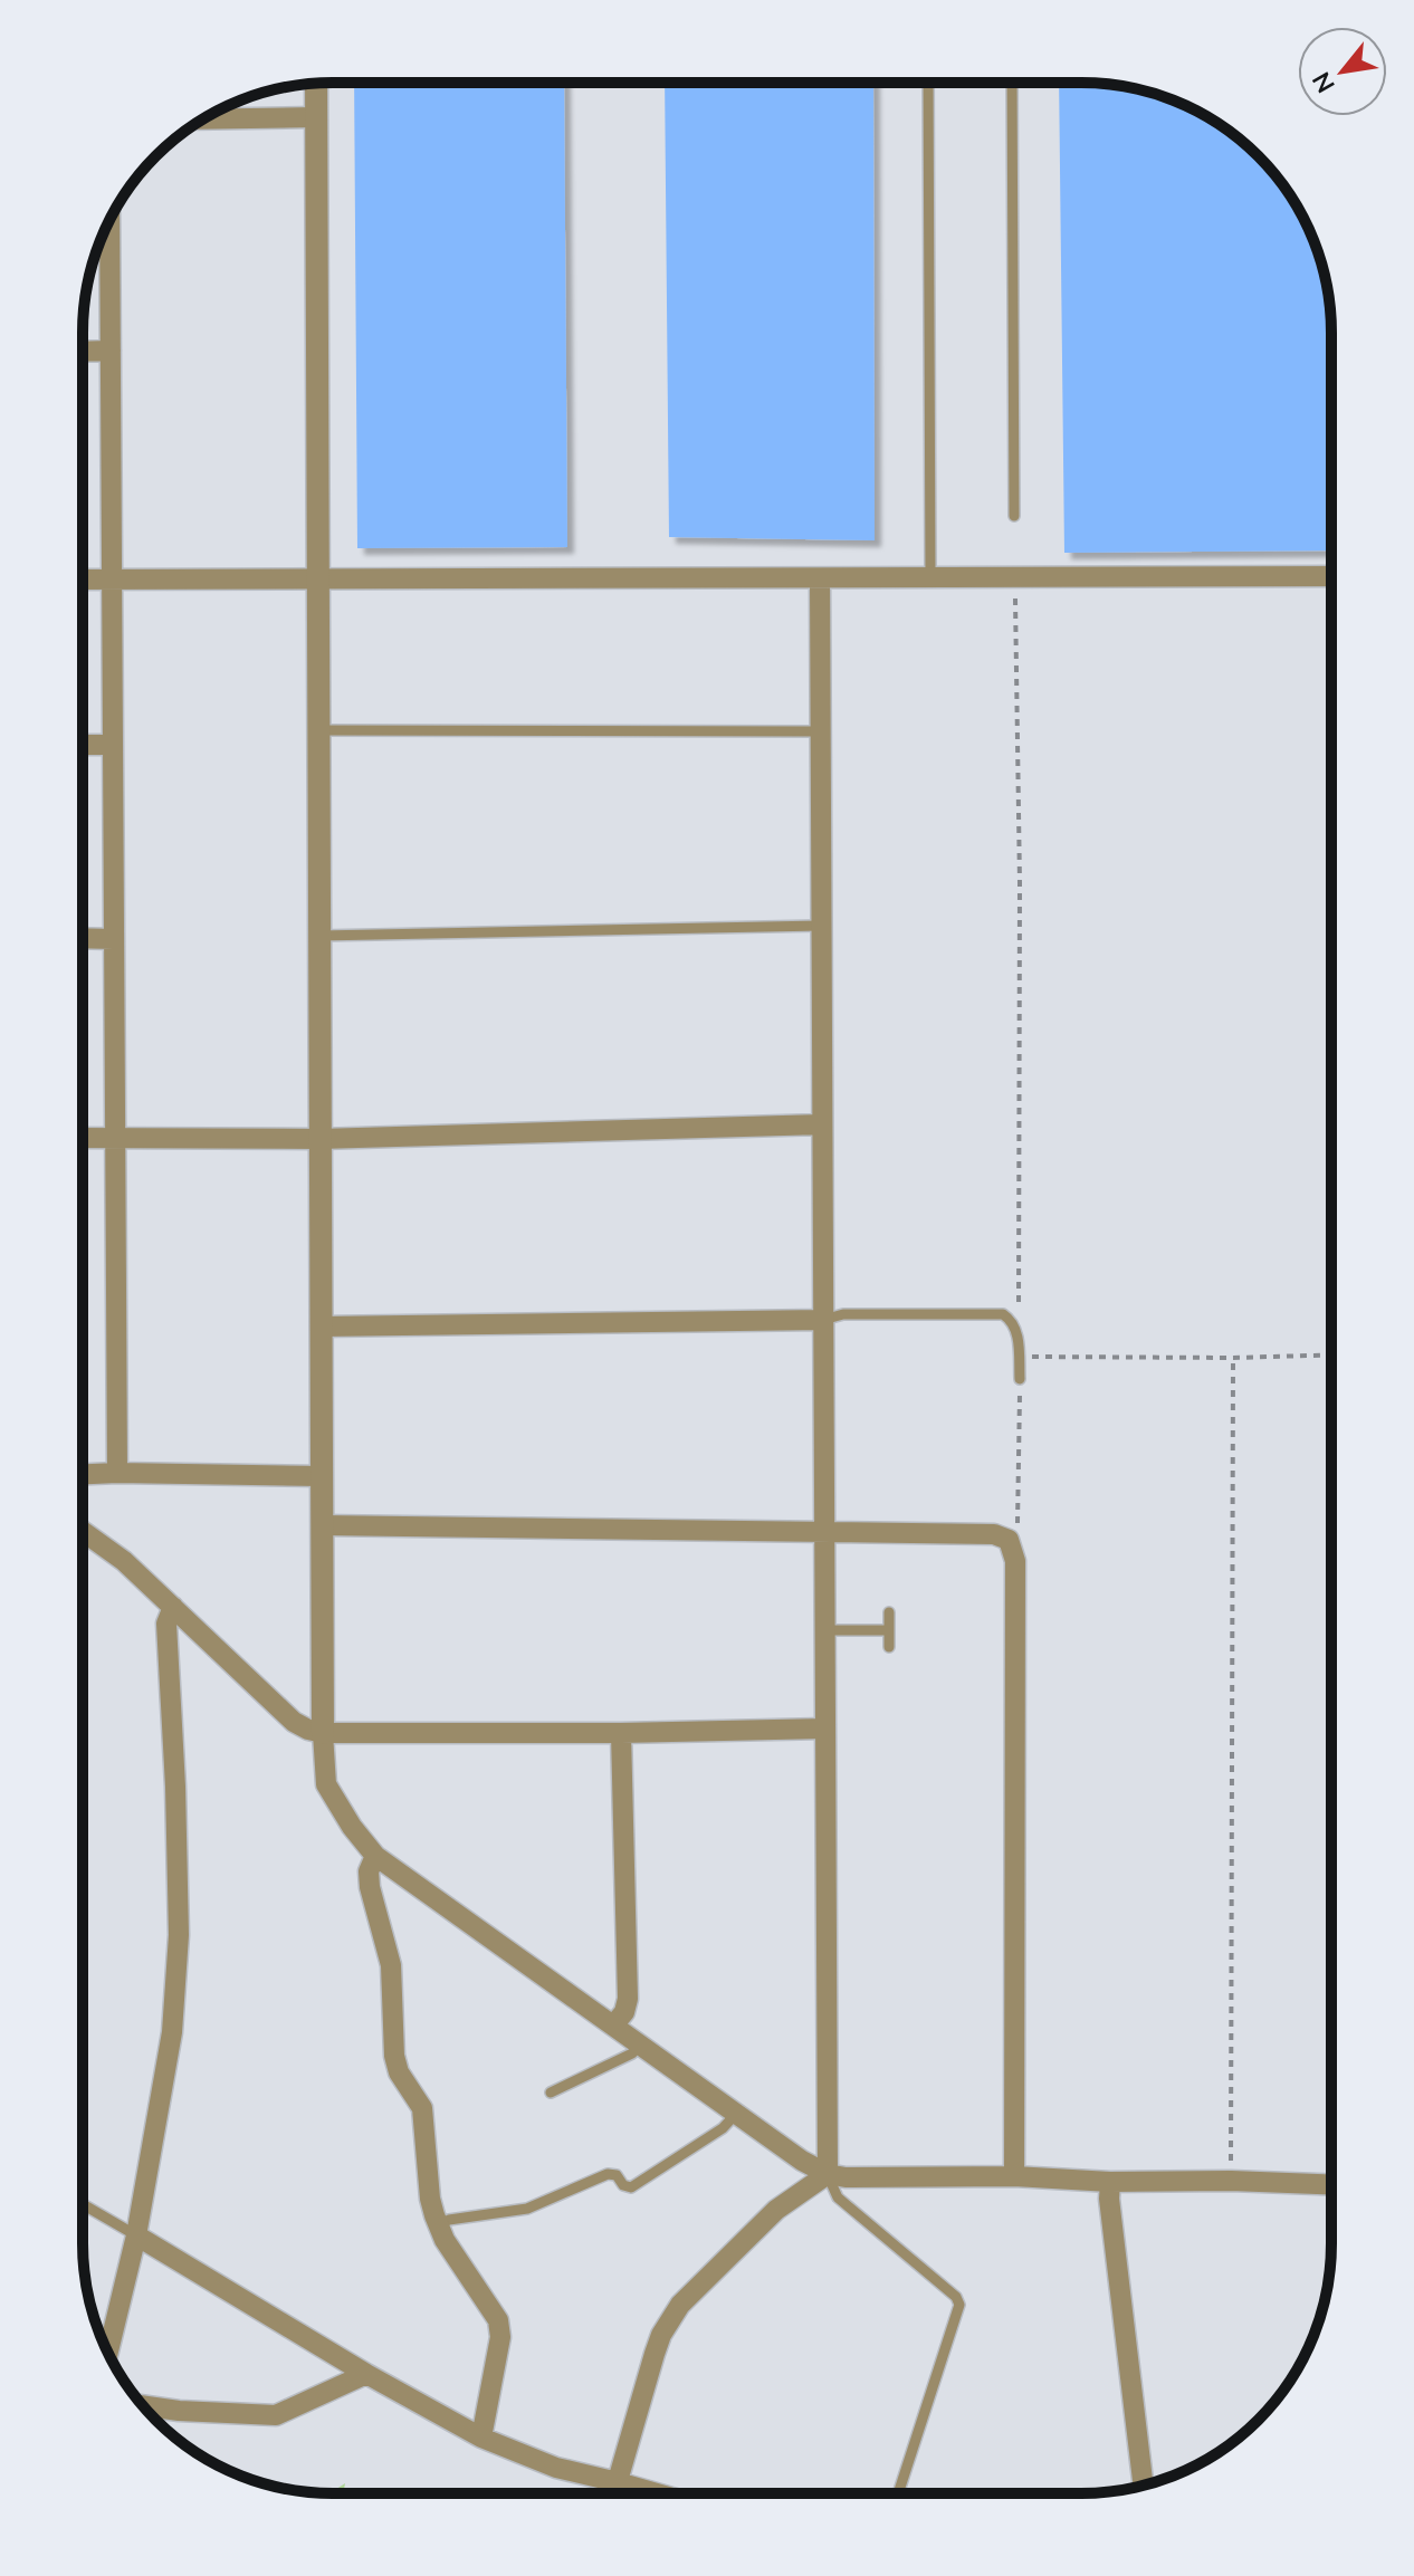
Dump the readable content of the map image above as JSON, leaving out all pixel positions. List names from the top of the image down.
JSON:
{
  "north": "bottom left"
}
